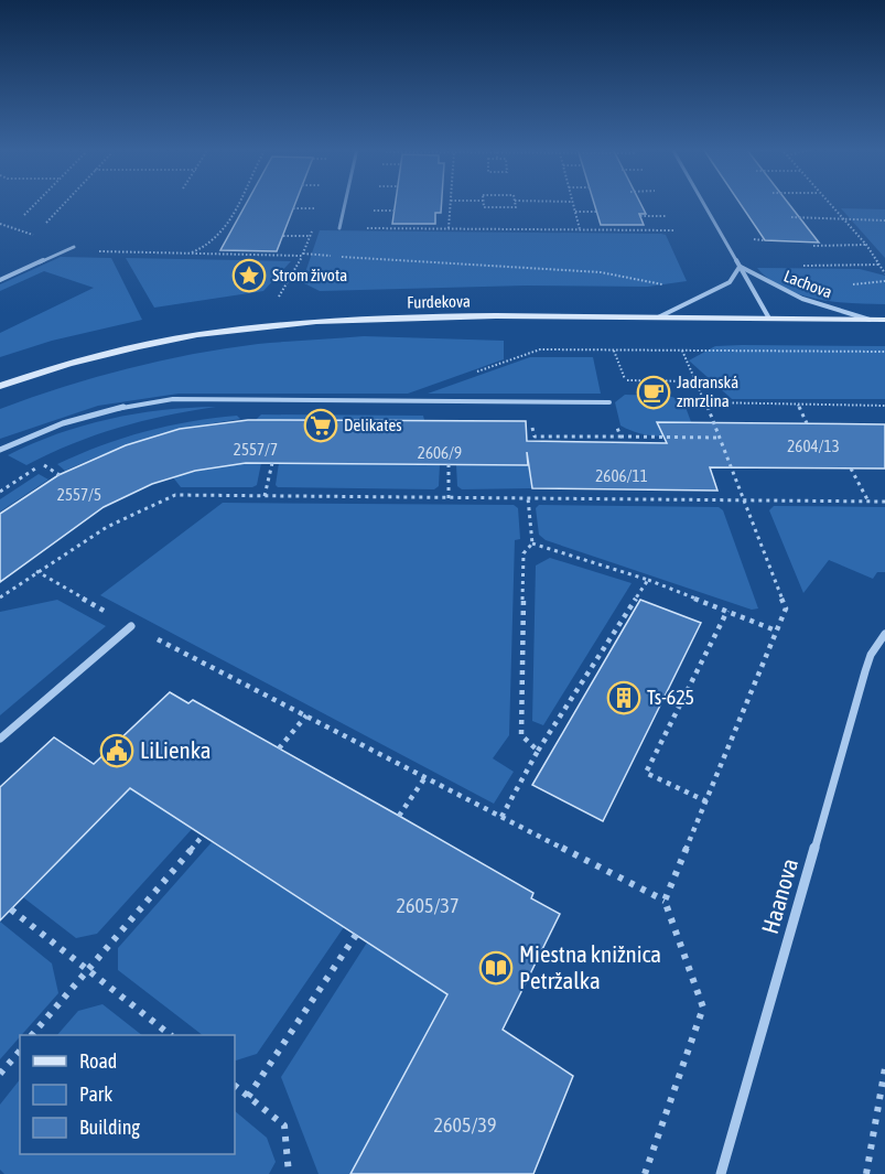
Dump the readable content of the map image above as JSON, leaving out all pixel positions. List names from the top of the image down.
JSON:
{
  "streets": {
    "street": ["Lachova", "Furdekova", "Haanova"]
  },
  "crossings": [
    ["Lachova", "Furdekova"]
  ],
  "places": {
    "place": ["Strom života"],
    "cafe": ["Jadranská zmrzlina"],
    "supermarket": ["Delikates"],
    "building": ["Ts-625"],
    "public building": ["LiLienka"],
    "library": ["Miestna knižnica Petržalka"]
  },
  "house_numbers": [
    "2604/13",
    "2557/7",
    "2606/9",
    "2606/11",
    "2557/5",
    "2605/37",
    "2605/39"
  ],
  "legend": ["Road", "Park", "Building"]
}
